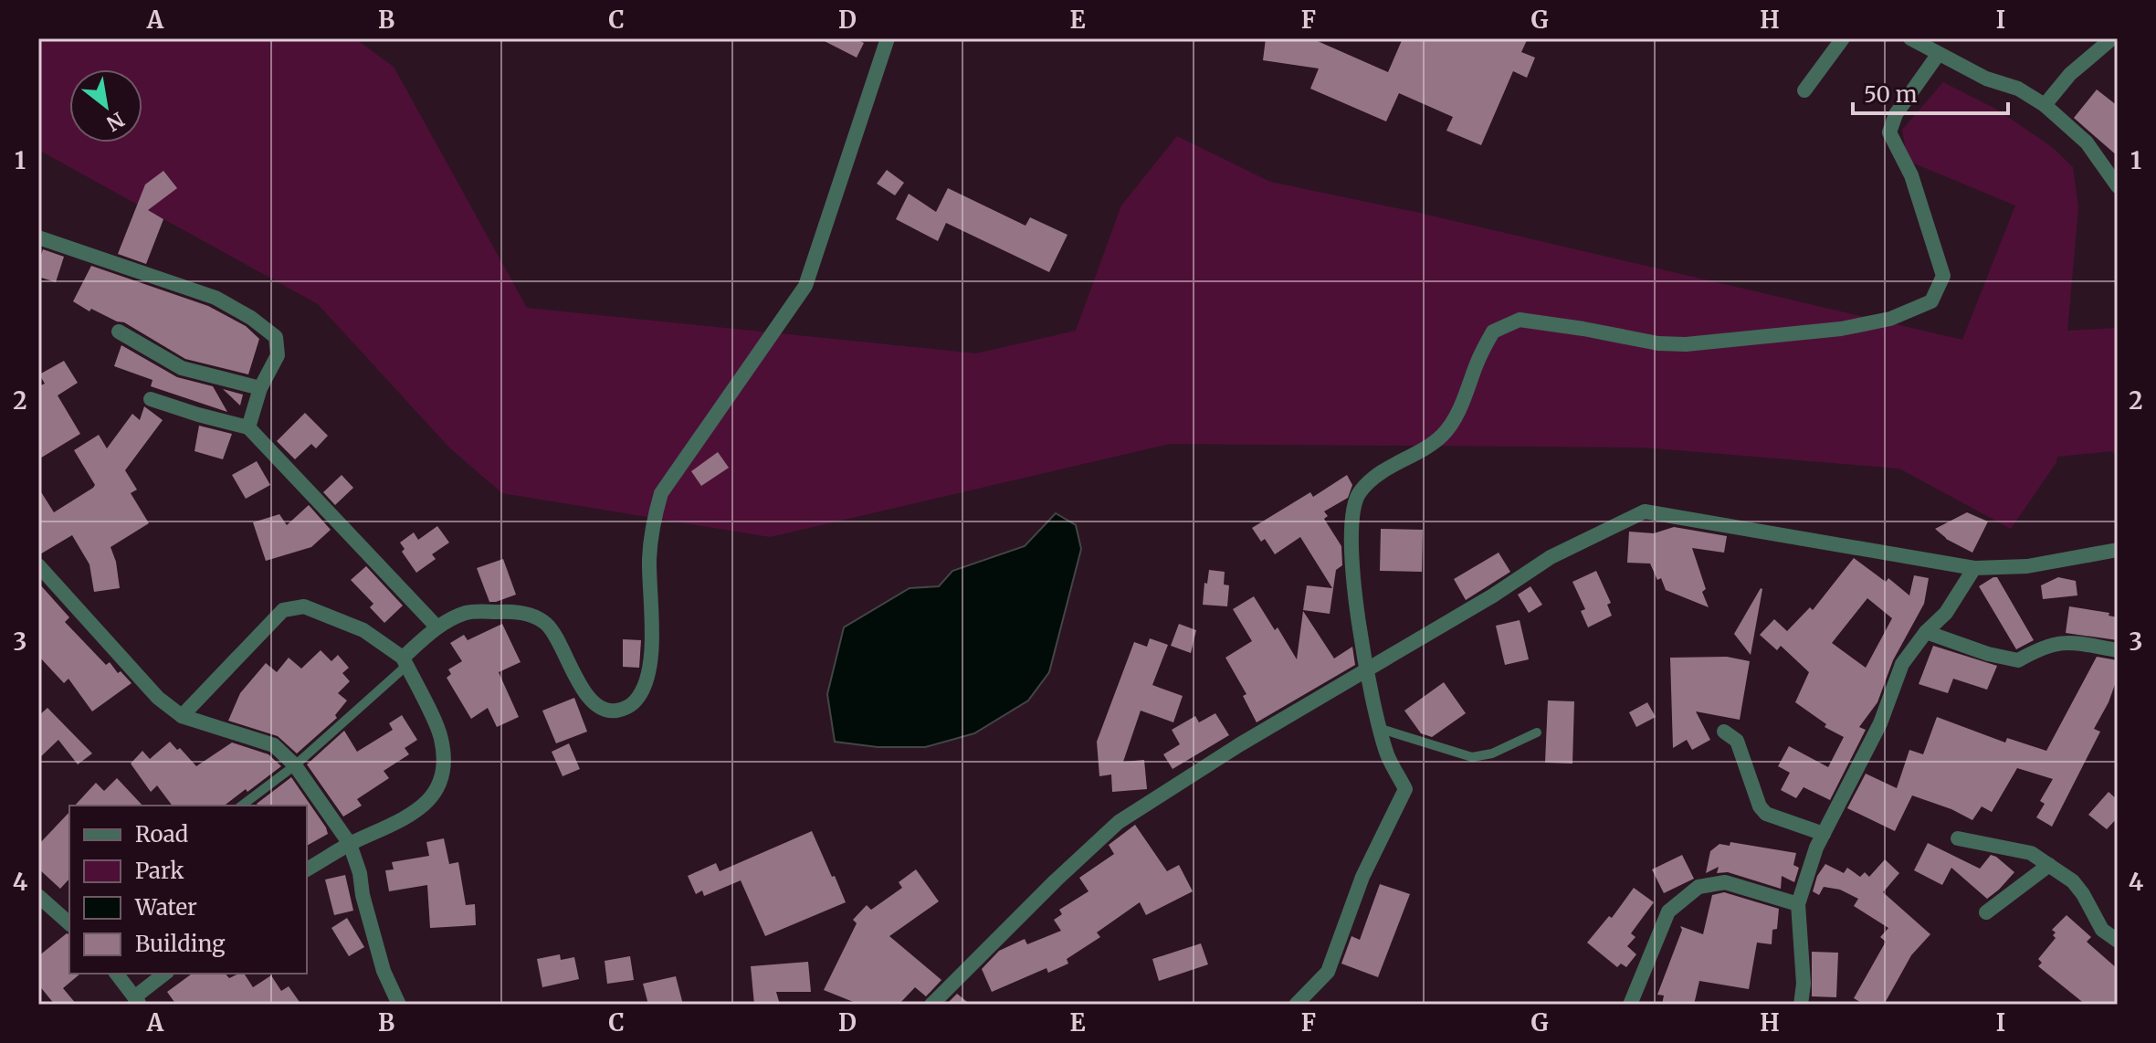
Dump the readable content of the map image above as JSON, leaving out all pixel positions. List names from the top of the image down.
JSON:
{
  "legend": [
    "Road",
    "Park",
    "Water",
    "Building"
  ],
  "scale_bar": "50 m",
  "north": "bottom right",
  "grid": {
    "columns": [
      "A",
      "B",
      "C",
      "D",
      "E",
      "F",
      "G",
      "H",
      "I"
    ],
    "rows": [
      "1",
      "2",
      "3",
      "4"
    ]
  }
}
